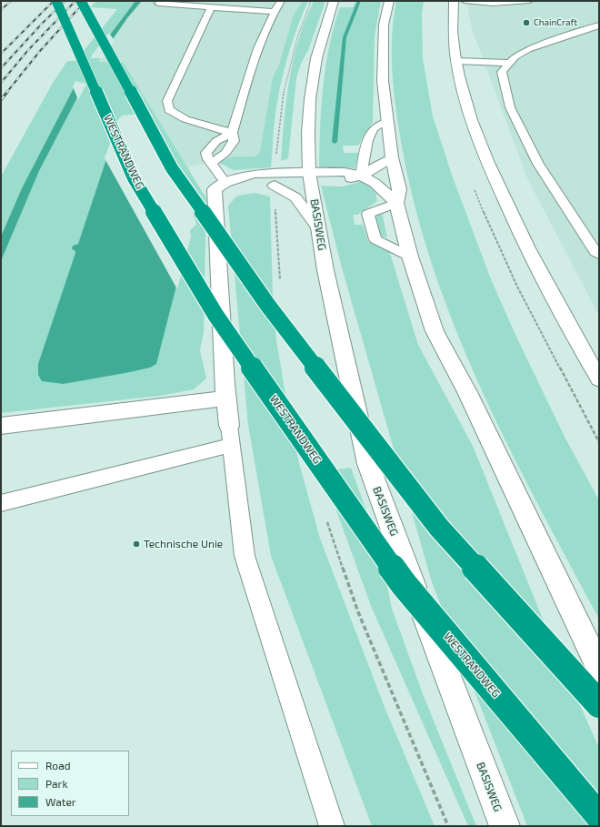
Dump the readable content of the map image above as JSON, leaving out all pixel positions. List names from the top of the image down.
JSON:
{
  "streets": {
    "highway": ["WESTRANDWEG"],
    "main road": ["BASISWEG"]
  },
  "places": ["ChainCraft", "Technische Unie"],
  "legend": ["Road", "Park", "Water"]
}
